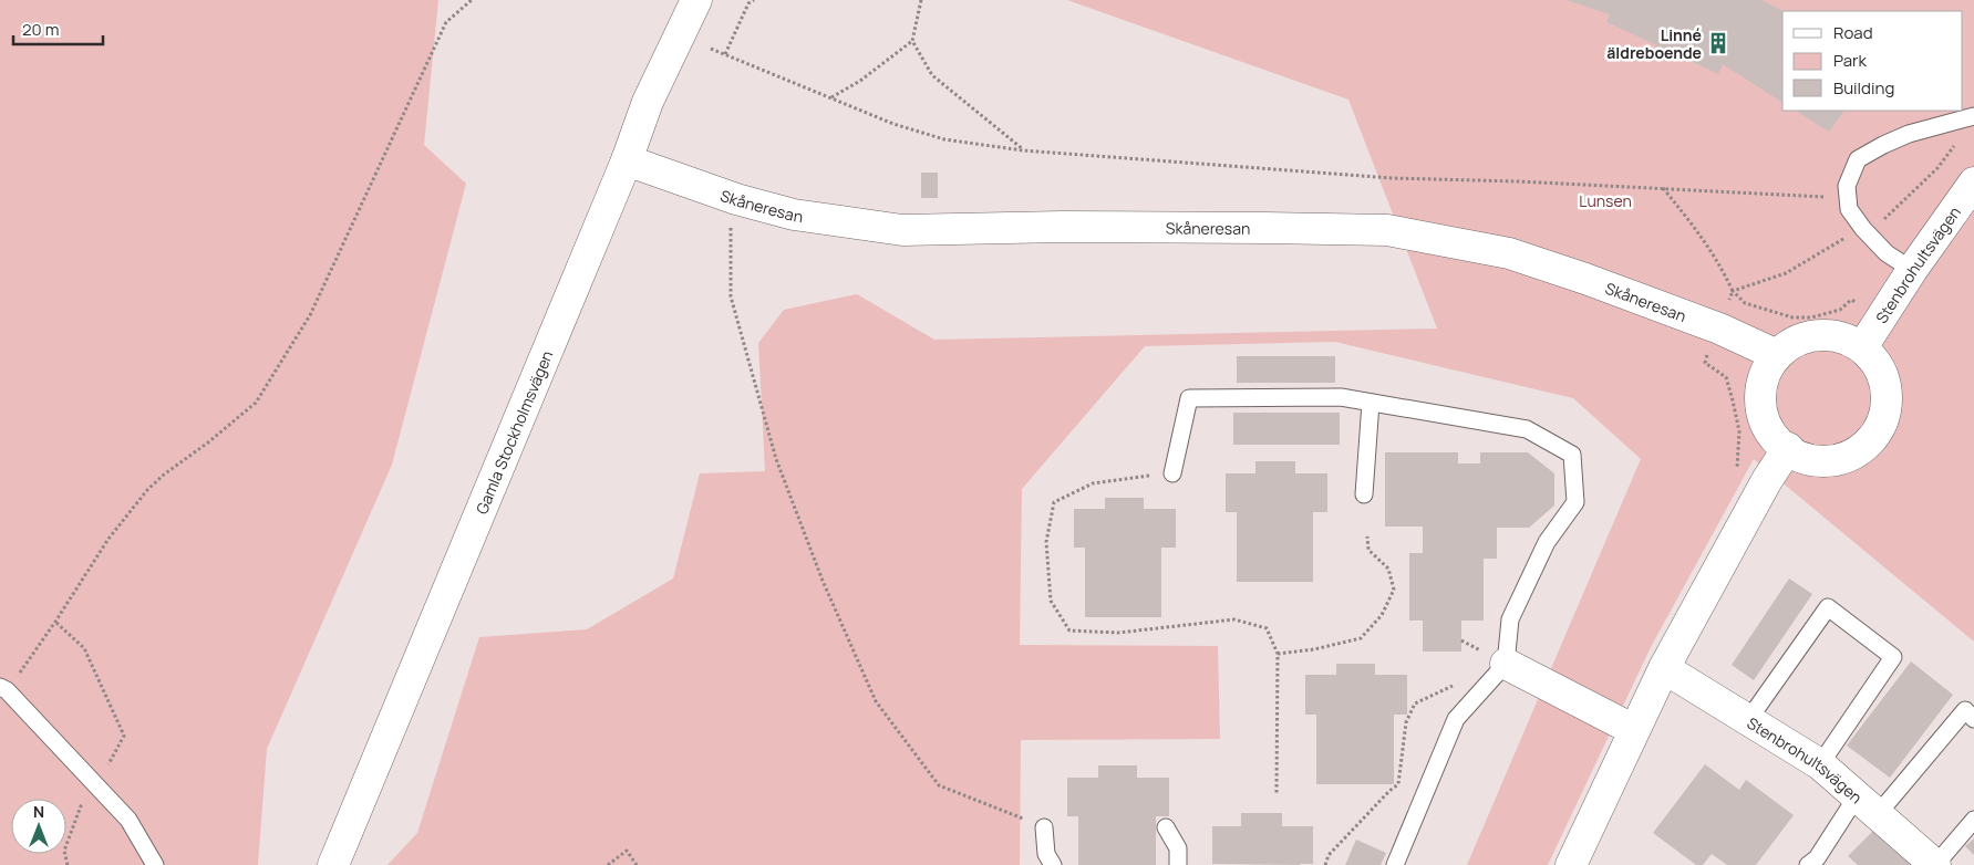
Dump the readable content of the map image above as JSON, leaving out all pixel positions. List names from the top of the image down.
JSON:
{
  "streets": {
    "street": ["Skåneresan", "Stenbrohultsvägen", "Gamla Stockholmsvägen"]
  },
  "crossings": [
    ["Skåneresan", "Stenbrohultsvägen"],
    ["Skåneresan", "Gamla Stockholmsvägen"]
  ],
  "parks": ["Lunsen"],
  "places": {
    "building": ["Linné äldreboende"]
  },
  "legend": ["Road", "Park", "Building"],
  "scale_bar": "20 m",
  "north": "top"
}
